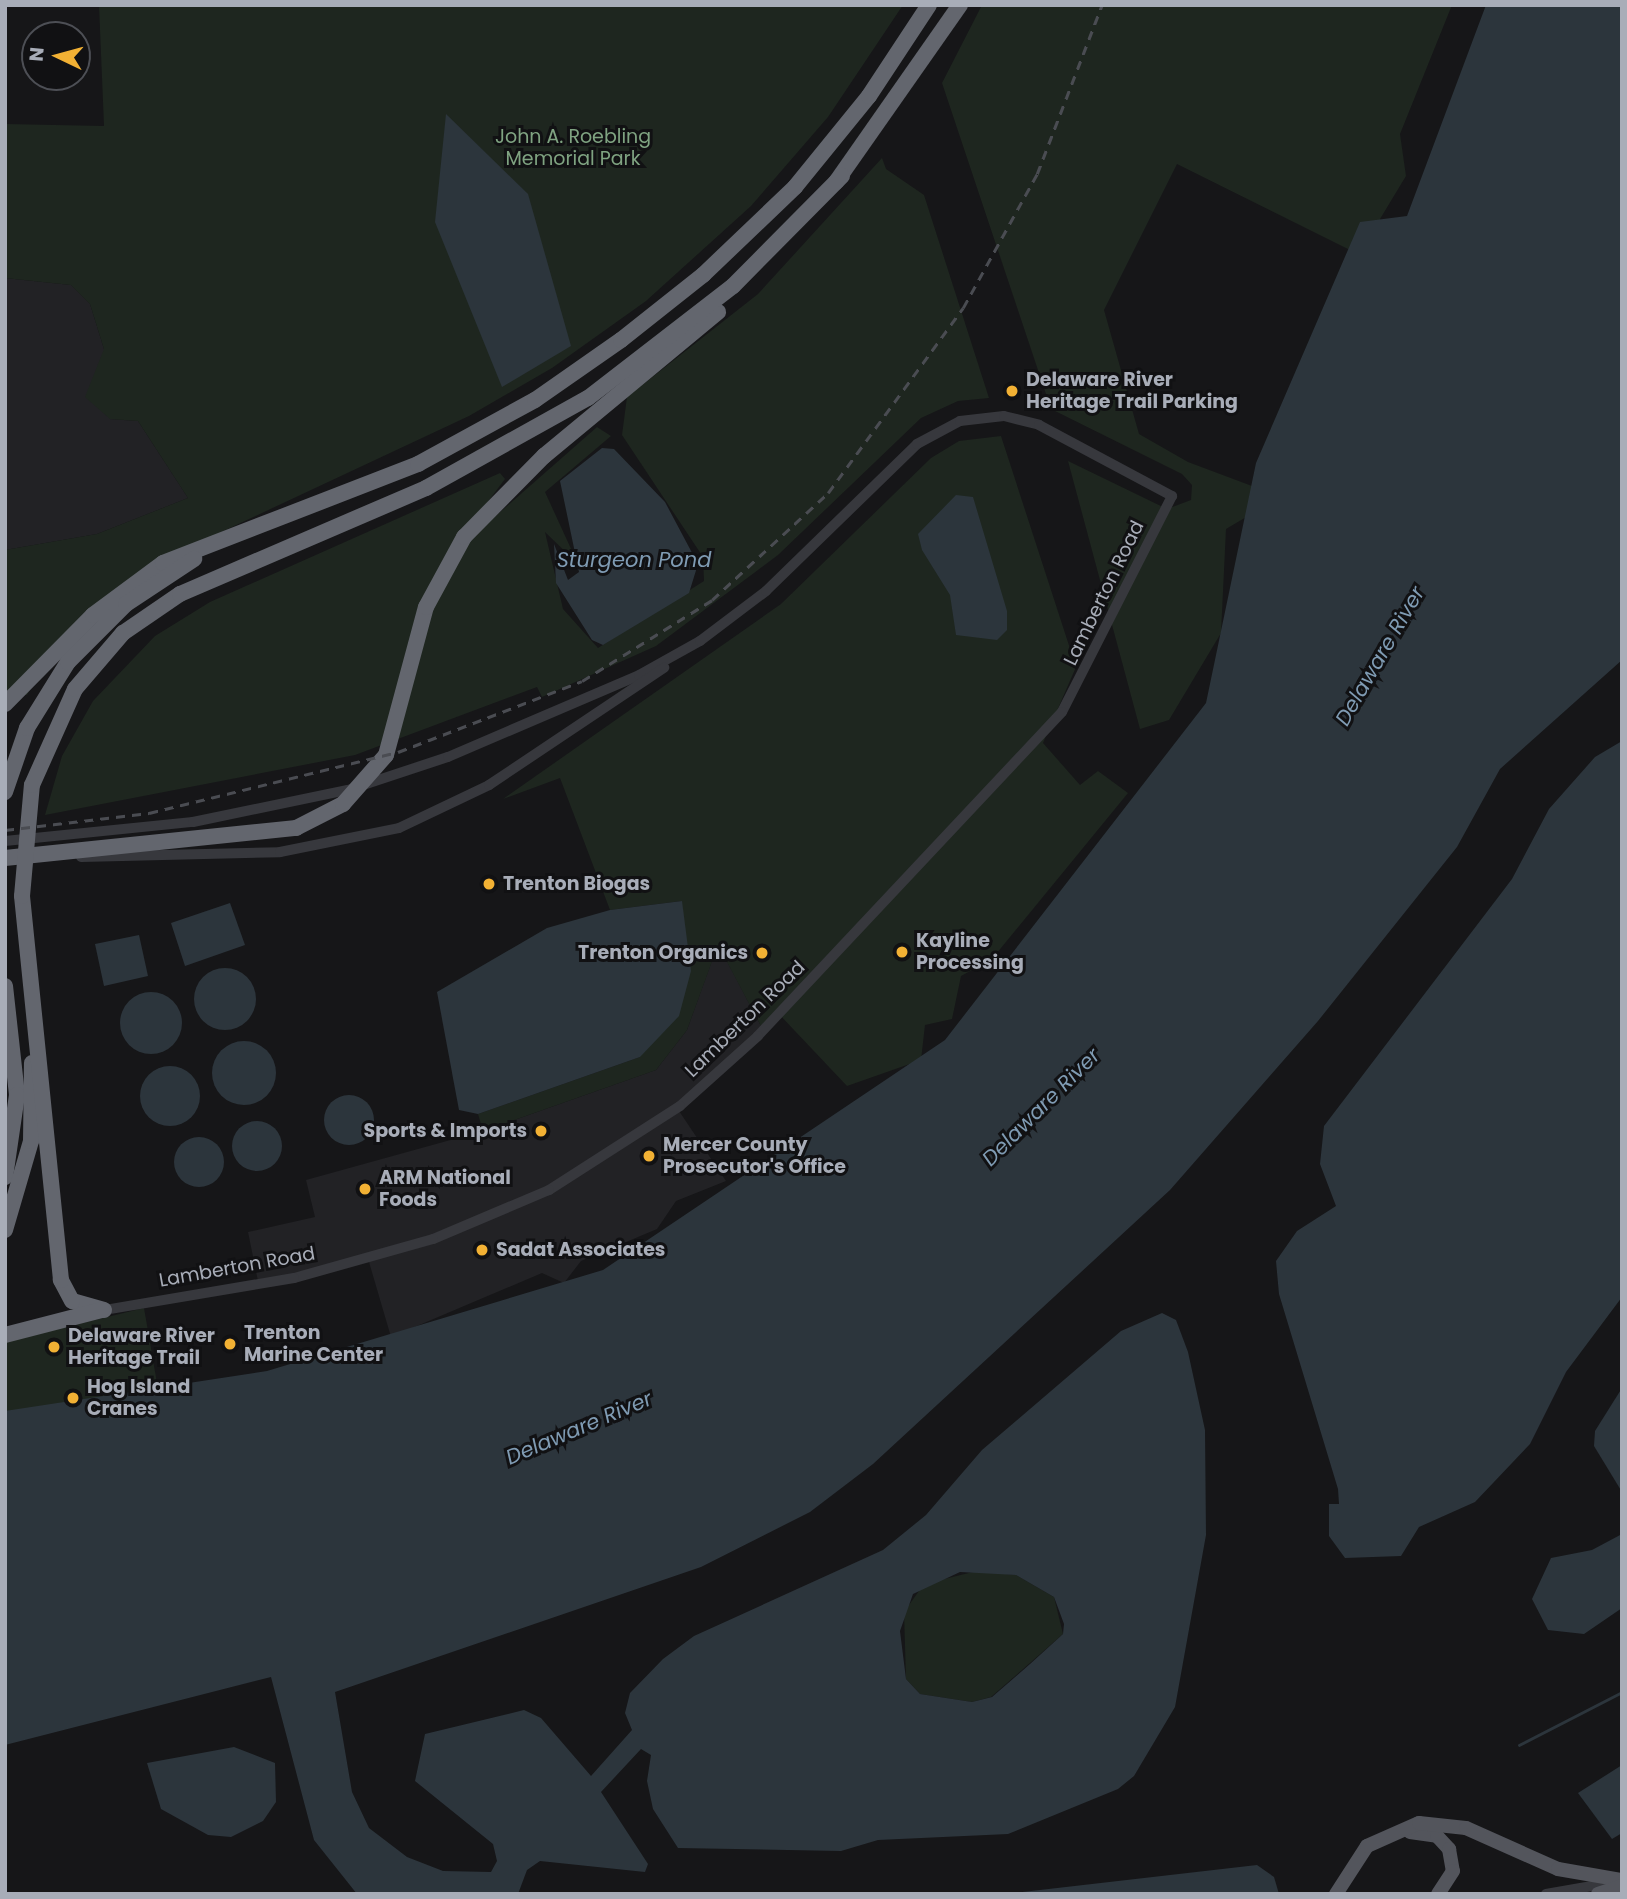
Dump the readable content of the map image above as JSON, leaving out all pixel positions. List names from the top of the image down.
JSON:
{
  "streets": {
    "street": ["Lamberton Road"]
  },
  "water": ["Sturgeon Pond", "Delaware River"],
  "parks": ["John A. Roebling Memorial Park"],
  "places": [
    "Delaware River Heritage Trail Parking",
    "Trenton Biogas",
    "Kayline Processing",
    "Trenton Organics",
    "Sports & Imports",
    "Mercer County Prosecutor's Office",
    "ARM National Foods",
    "Sadat Associates",
    "Trenton Marine Center",
    "Delaware River Heritage Trail",
    "Hog Island Cranes"
  ],
  "north": "left"
}
